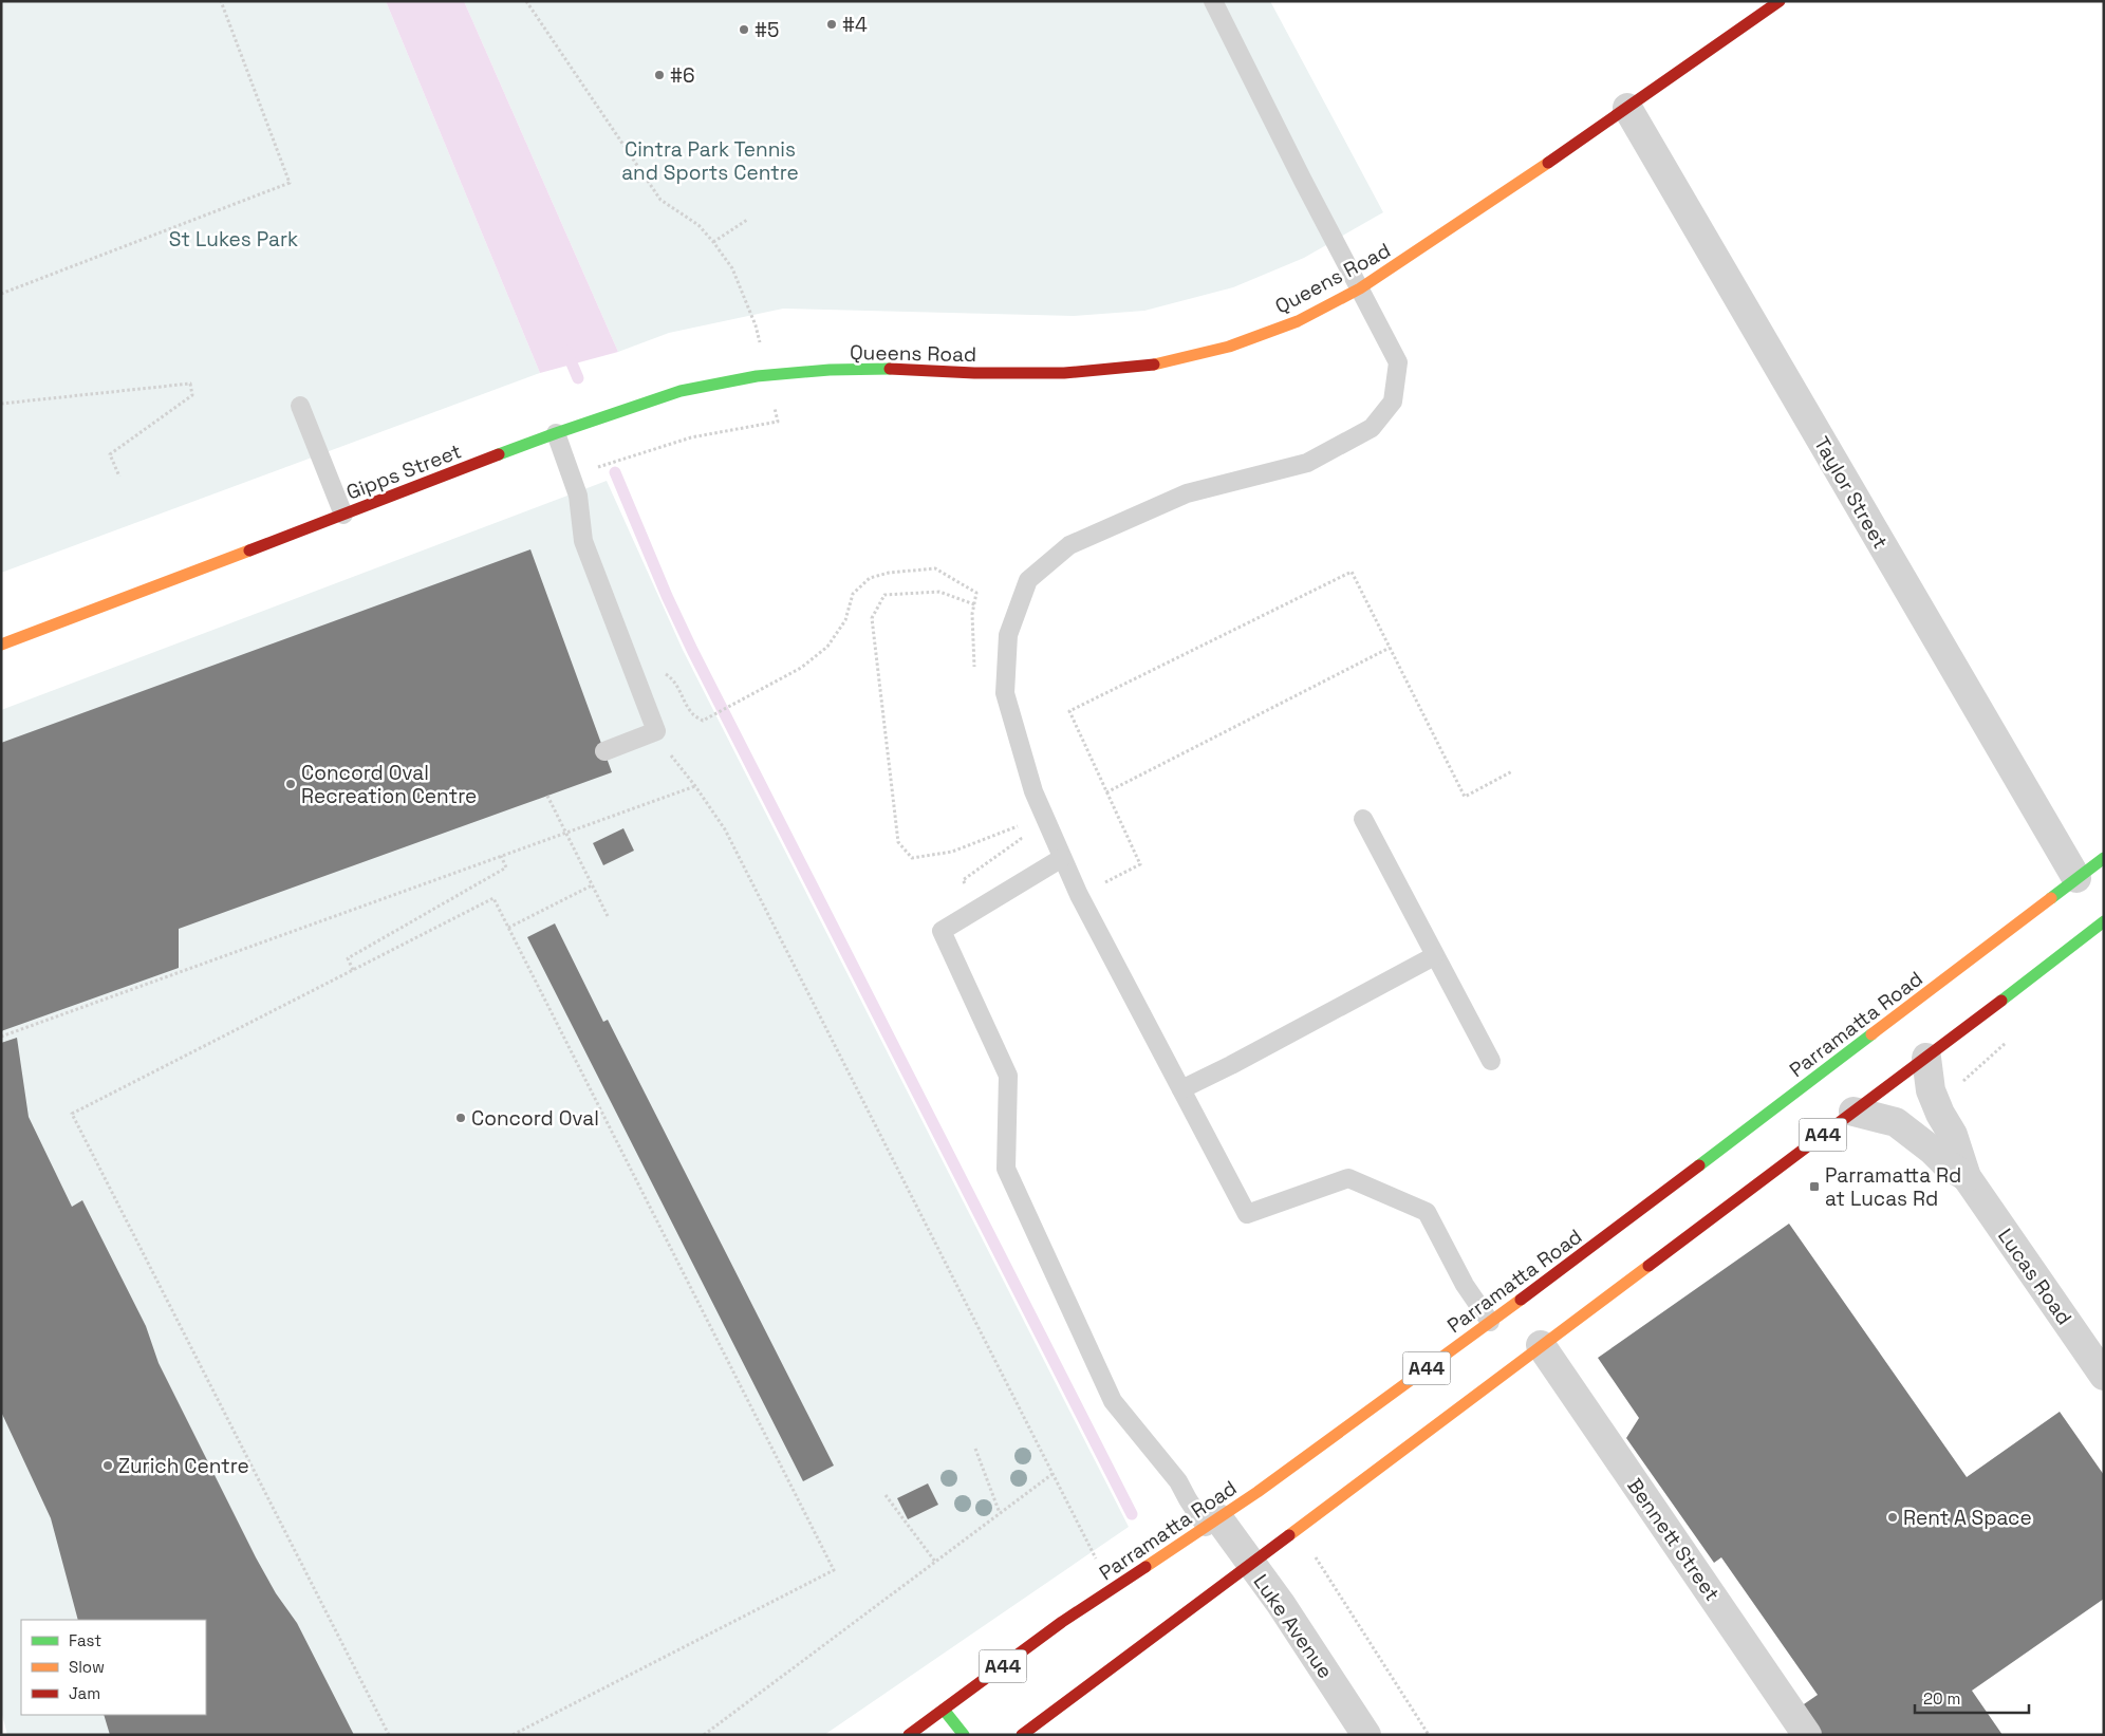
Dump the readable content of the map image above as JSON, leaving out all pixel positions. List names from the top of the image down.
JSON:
{
  "streets": {
    "main road": [
      "Queens Road",
      "Gipps Street",
      "Parramatta Road",
      "A44"
    ],
    "street": [
      "Taylor Street",
      "Lucas Road",
      "Bennett Street",
      "Luke Avenue"
    ]
  },
  "crossings": [
    ["Queens Road", "Gipps Street"],
    ["Queens Road", "Taylor Street"],
    ["Taylor Street", "Parramatta Road"],
    ["Parramatta Road", "Luke Avenue"],
    ["A44", "Lucas Road"],
    ["A44", "Bennett Street"],
    ["A44", "Luke Avenue"]
  ],
  "parks": ["Cintra Park Tennis and Sports Centre", "St Lukes Park"],
  "places": {
    "other": [
      "#4",
      "#5",
      "#6",
      "Concord Oval Recreation Centre",
      "Concord Oval",
      "Zurich Centre",
      "Rent A Space"
    ],
    "transit": ["Parramatta Rd at Lucas Rd"]
  },
  "legend": ["Fast", "Slow", "Jam"],
  "scale_bar": "20 m"
}
